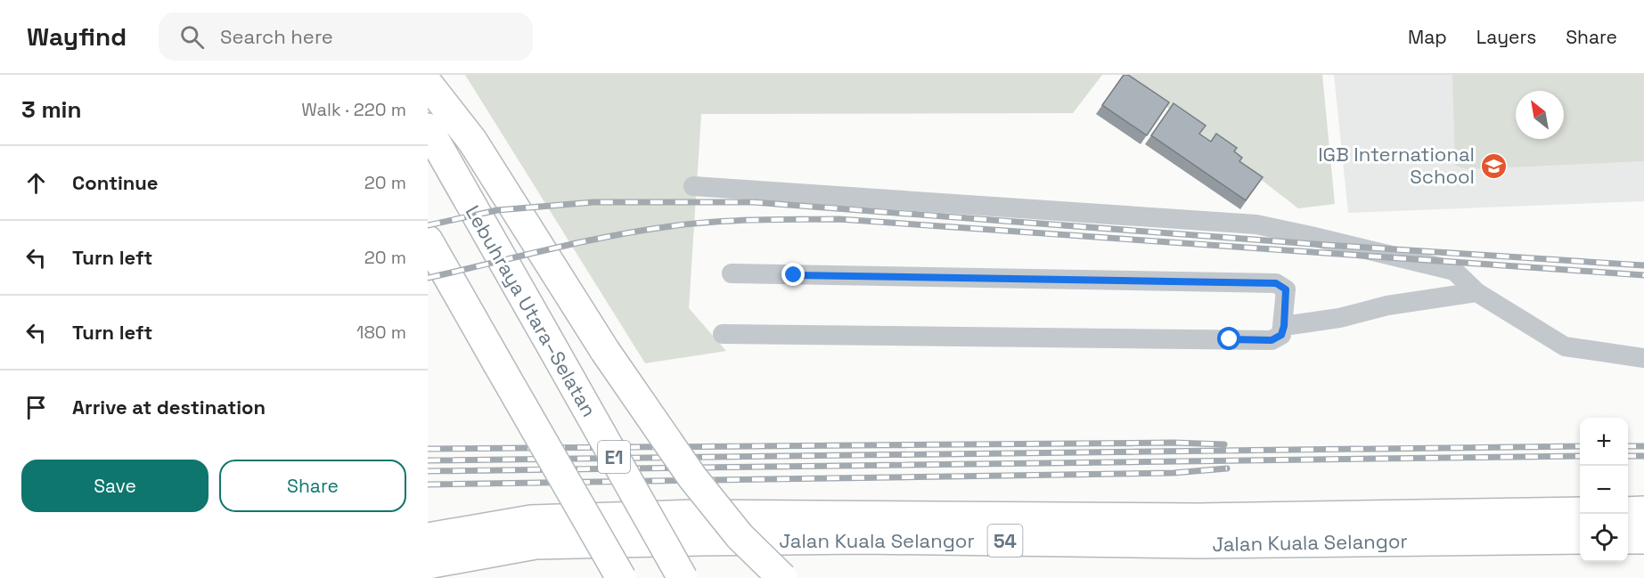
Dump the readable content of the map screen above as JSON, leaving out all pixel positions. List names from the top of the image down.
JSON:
{
  "streets": {
    "highway": [
      "Lebuhraya Utara–Selatan",
      "E1",
      "Jalan Kuala Selangor",
      "54"
    ]
  },
  "places": {
    "school or university": ["IGB International School"]
  },
  "north": "top left",
  "page": {
    "header": "Wayfind",
    "search": "Search here",
    "nav": ["Map", "Layers", "Share"],
    "heading": ["3 min", "Walk · 220 m"],
    "list": [
      ["Continue", "20 m"],
      ["Turn left", "20 m"],
      ["Turn left", "180 m"],
      "Arrive at destination"
    ],
    "map_buttons": ["+", "−"],
    "buttons": ["Save", "Share"]
  }
}
